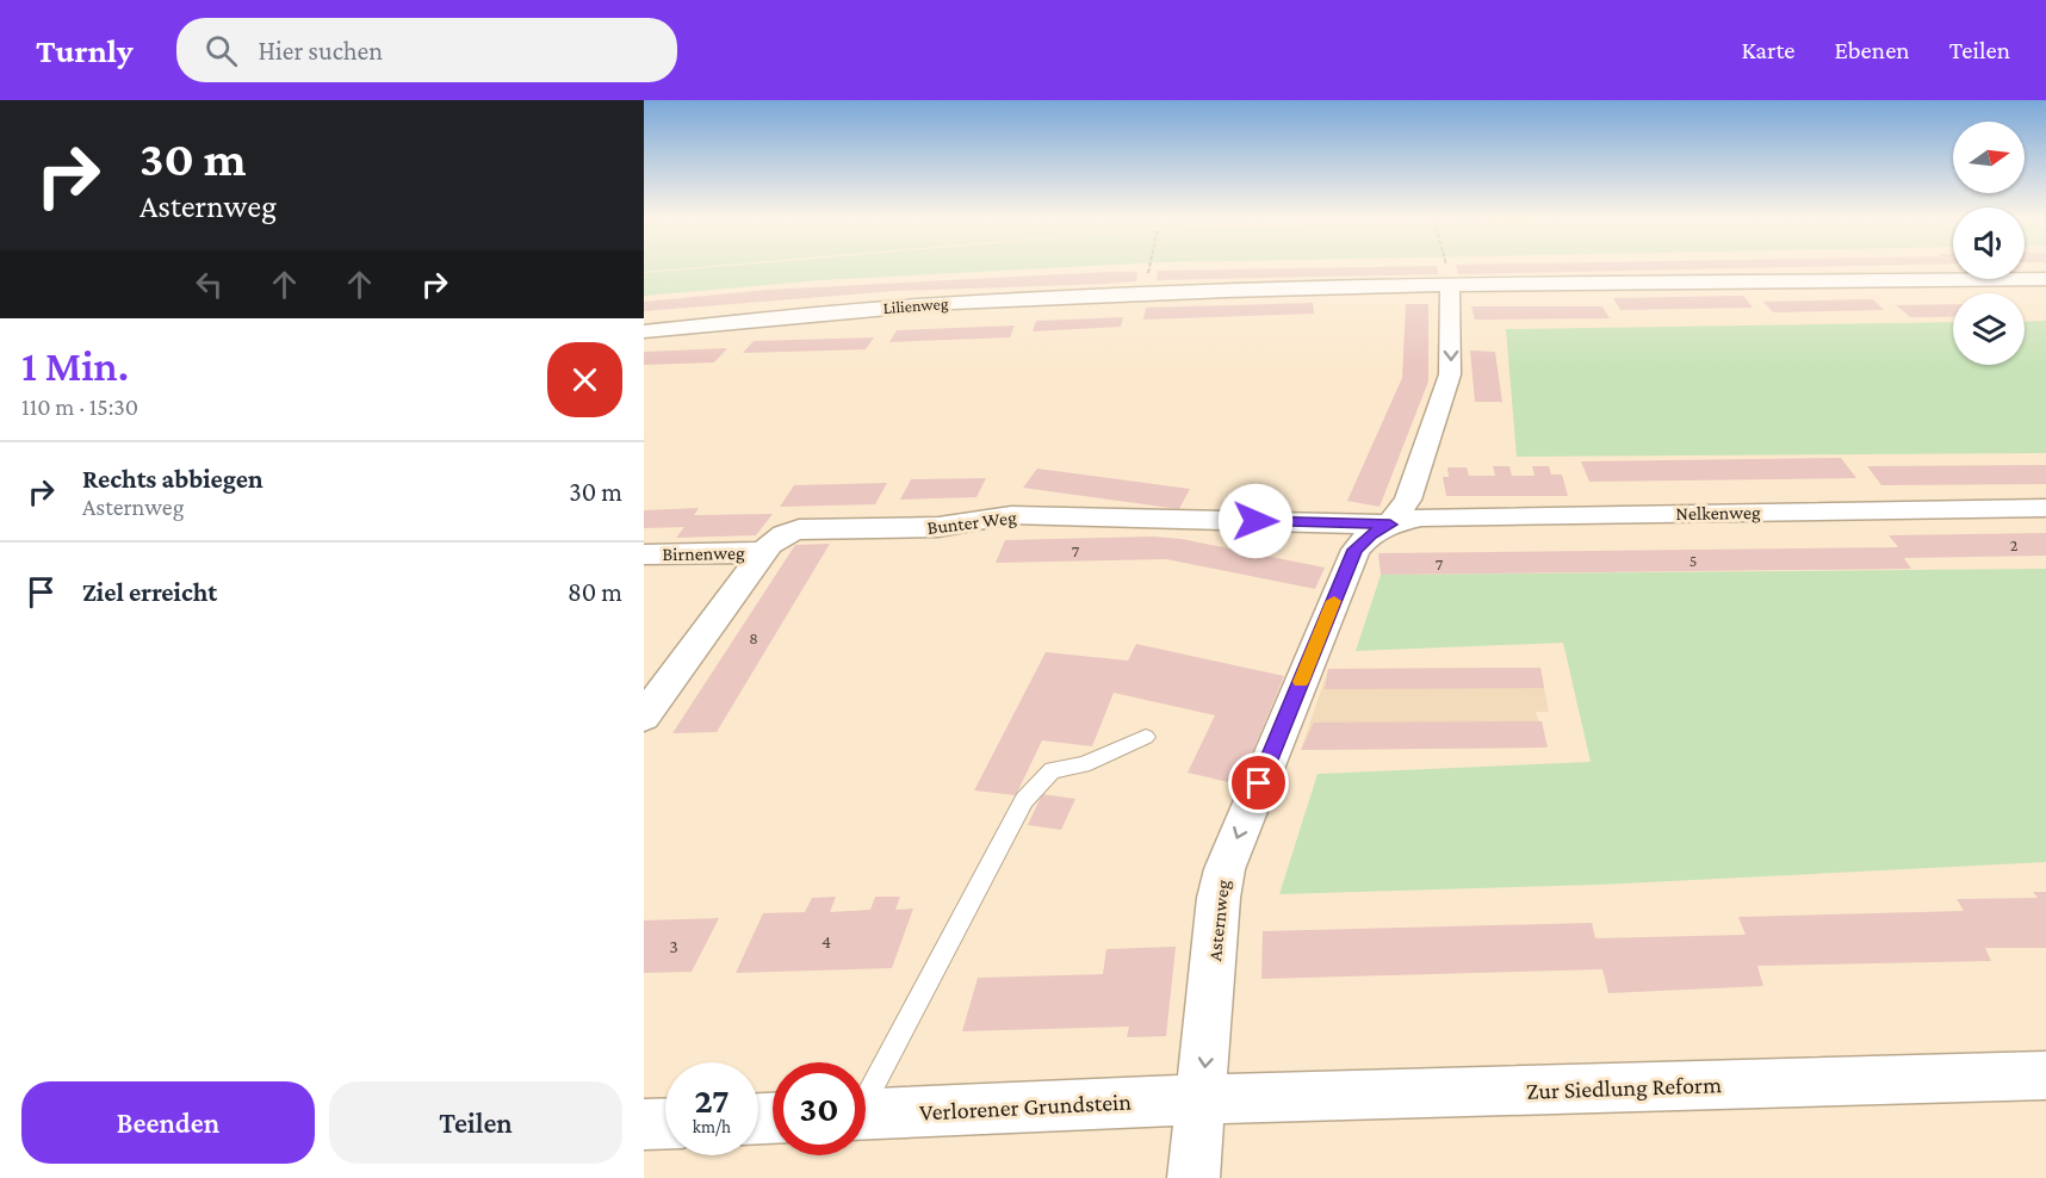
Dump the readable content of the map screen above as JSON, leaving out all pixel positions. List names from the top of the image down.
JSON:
{
  "streets": {
    "street": [
      "Lilienweg",
      "Nelkenweg",
      "Bunter Weg",
      "Birnenweg",
      "Asternweg",
      "Zur Siedlung Reform",
      "Verlorener Grundstein"
    ]
  },
  "crossings": [
    ["Lilienweg", "Asternweg"],
    ["Nelkenweg", "Bunter Weg"],
    ["Nelkenweg", "Asternweg"],
    ["Bunter Weg", "Birnenweg"],
    ["Bunter Weg", "Asternweg"],
    ["Asternweg", "Zur Siedlung Reform"],
    ["Asternweg", "Verlorener Grundstein"],
    ["Zur Siedlung Reform", "Verlorener Grundstein"]
  ],
  "one_way": ["Asternweg"],
  "house_numbers": [
    "2",
    "7",
    "5",
    "7",
    "8",
    "4",
    "3"
  ],
  "north": "right",
  "page": {
    "header": "Turnly",
    "search": "Hier suchen",
    "nav": ["Karte", "Ebenen", "Teilen"],
    "turn": ["30 m", "Asternweg"],
    "heading": ["1 Min.", "110 m · 15:30"],
    "list": [
      {
        "name": "Rechts abbiegen",
        "note": "Asternweg",
        "value": "30 m"
      },
      {
        "name": "Ziel erreicht",
        "value": "80 m"
      }
    ],
    "speed": "27 km/h",
    "limit": "30",
    "buttons": ["Beenden", "Teilen"]
  }
}
